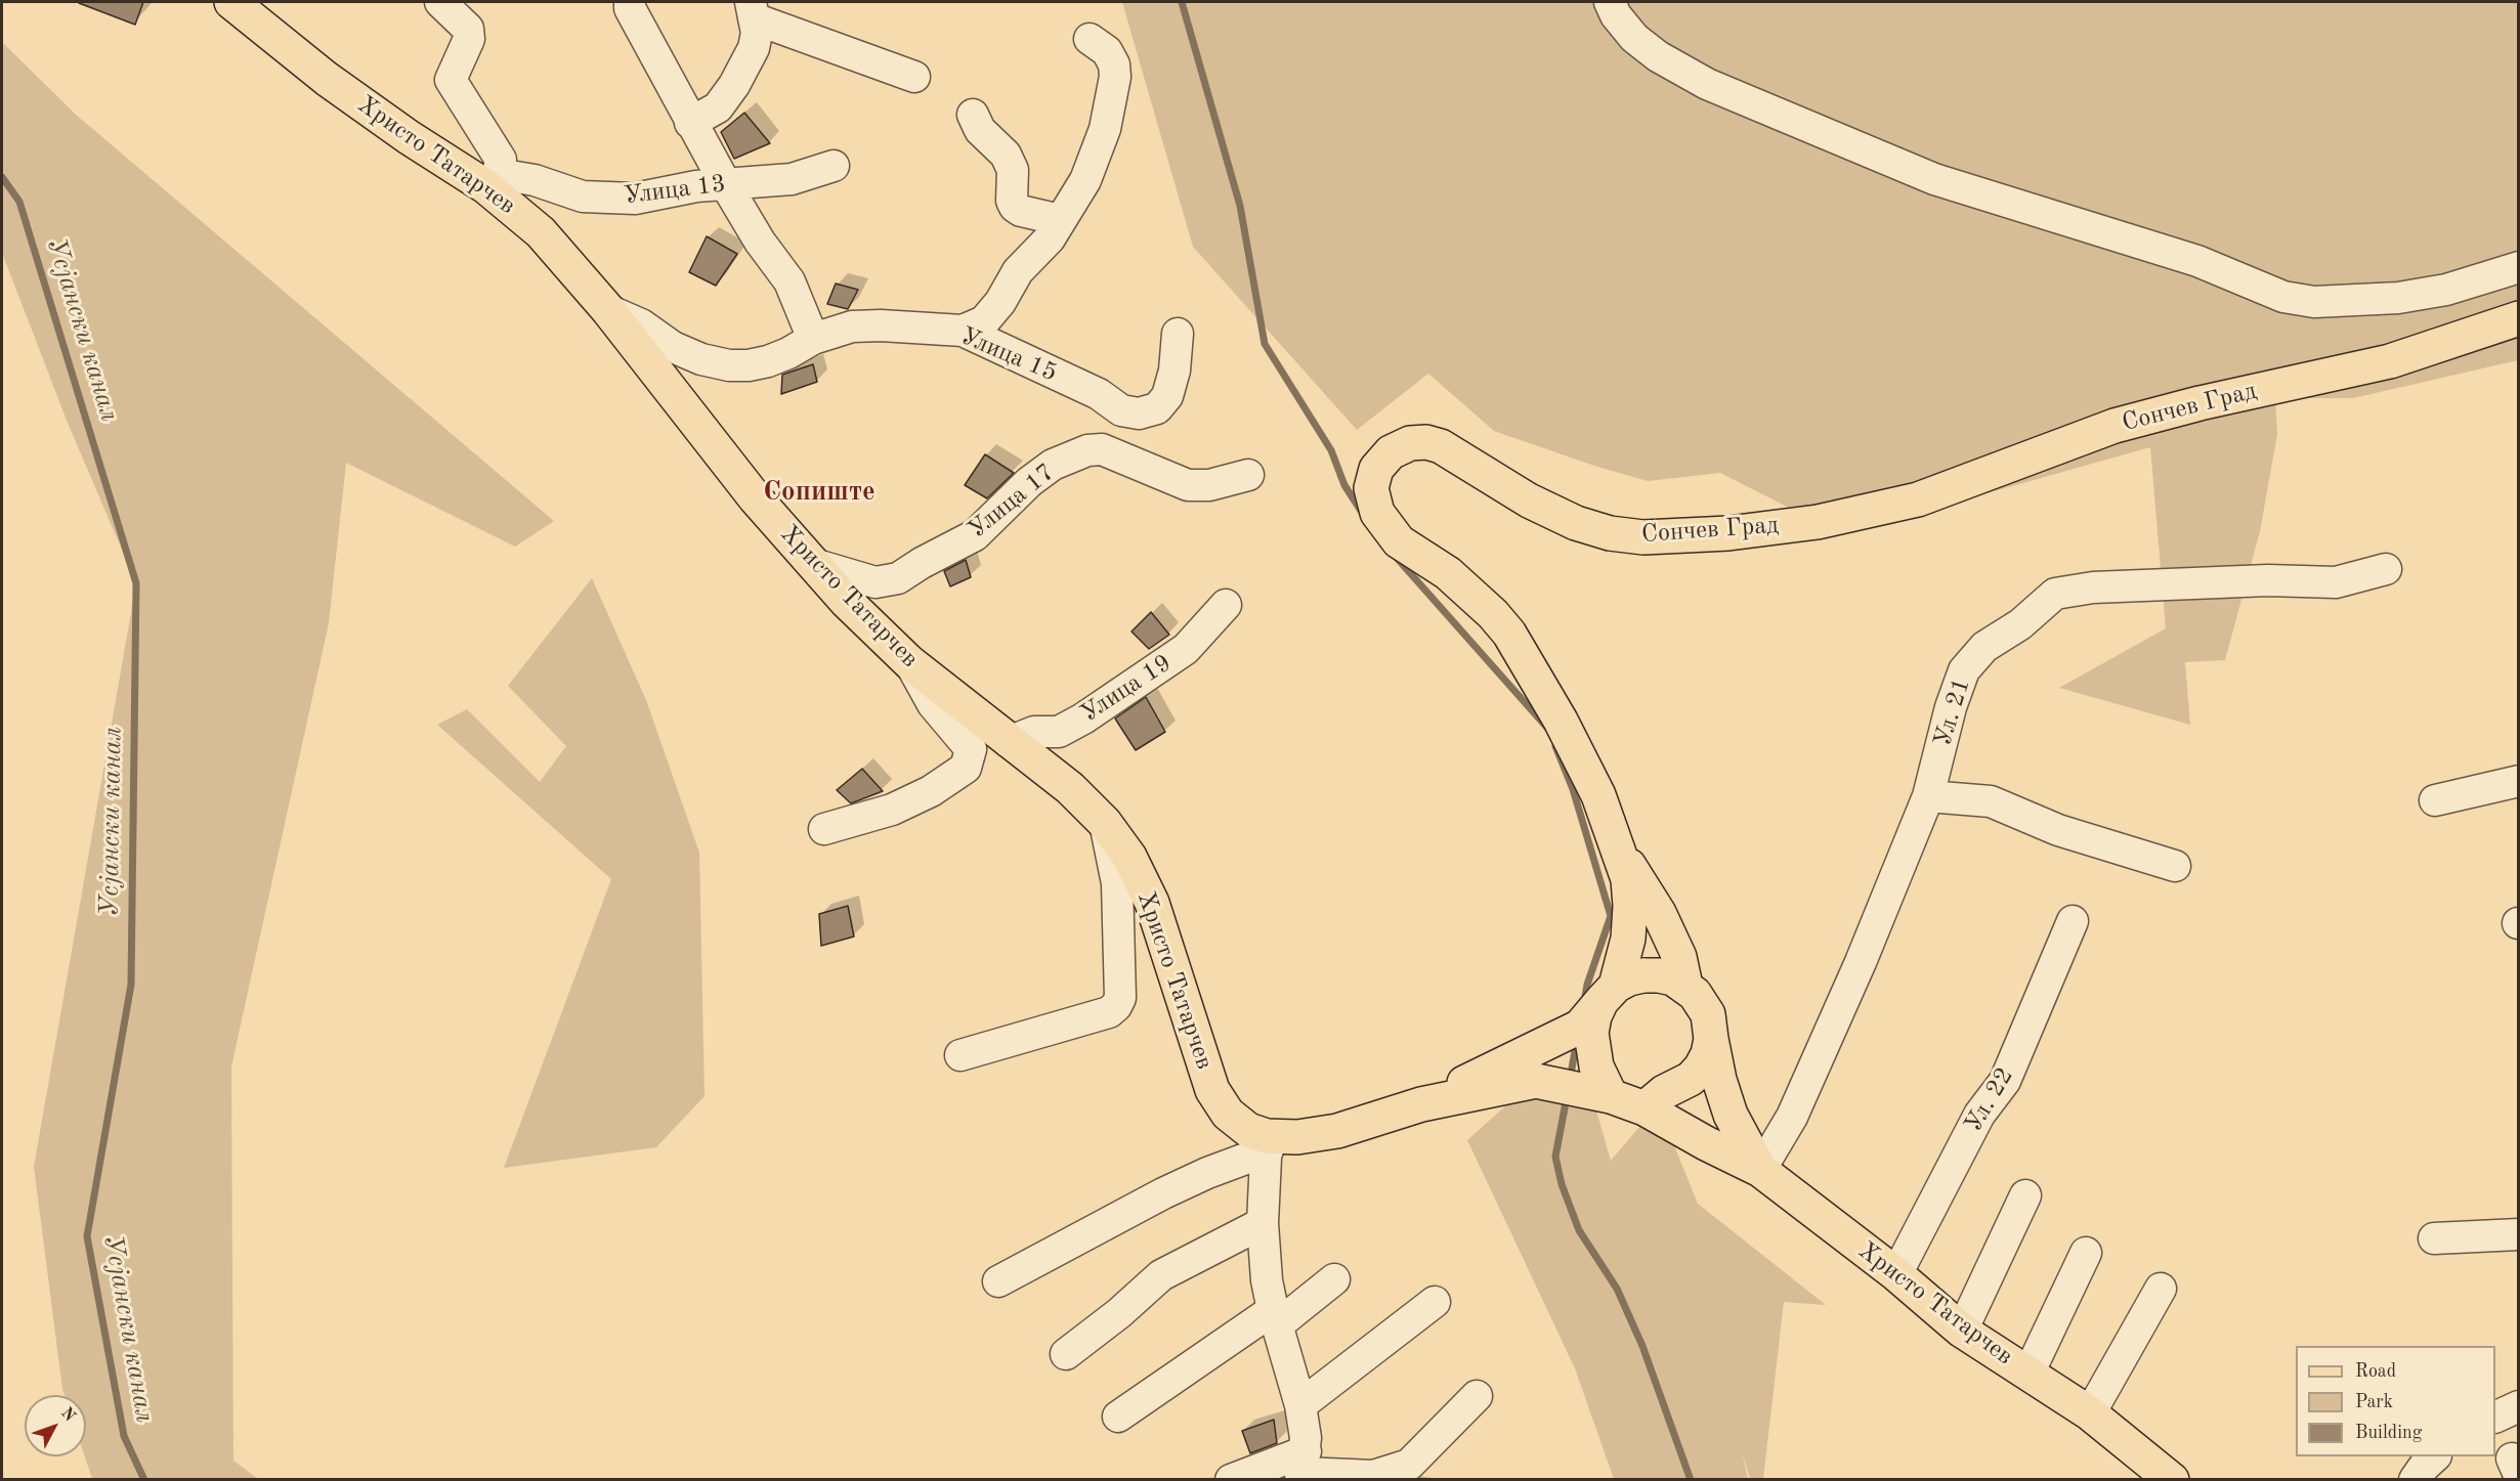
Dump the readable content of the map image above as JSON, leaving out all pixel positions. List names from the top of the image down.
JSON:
{
  "streets": {
    "main road": ["Христо Татарчев", "Сончев Град"],
    "street": [
      "Улица 13",
      "Улица 15",
      "Улица 17",
      "Улица 19",
      "Ул. 21",
      "Ул. 22"
    ]
  },
  "crossings": [
    ["Христо Татарчев", "Улица 13"],
    ["Христо Татарчев", "Улица 15"],
    ["Христо Татарчев", "Сончев Град"],
    ["Христо Татарчев", "Улица 17"],
    ["Христо Татарчев", "Улица 19"],
    ["Христо Татарчев", "Ул. 21"],
    ["Христо Татарчев", "Ул. 22"]
  ],
  "districts": ["Сопиште"],
  "water": ["Усјански канал"],
  "legend": ["Road", "Park", "Building"],
  "north": "top right"
}
